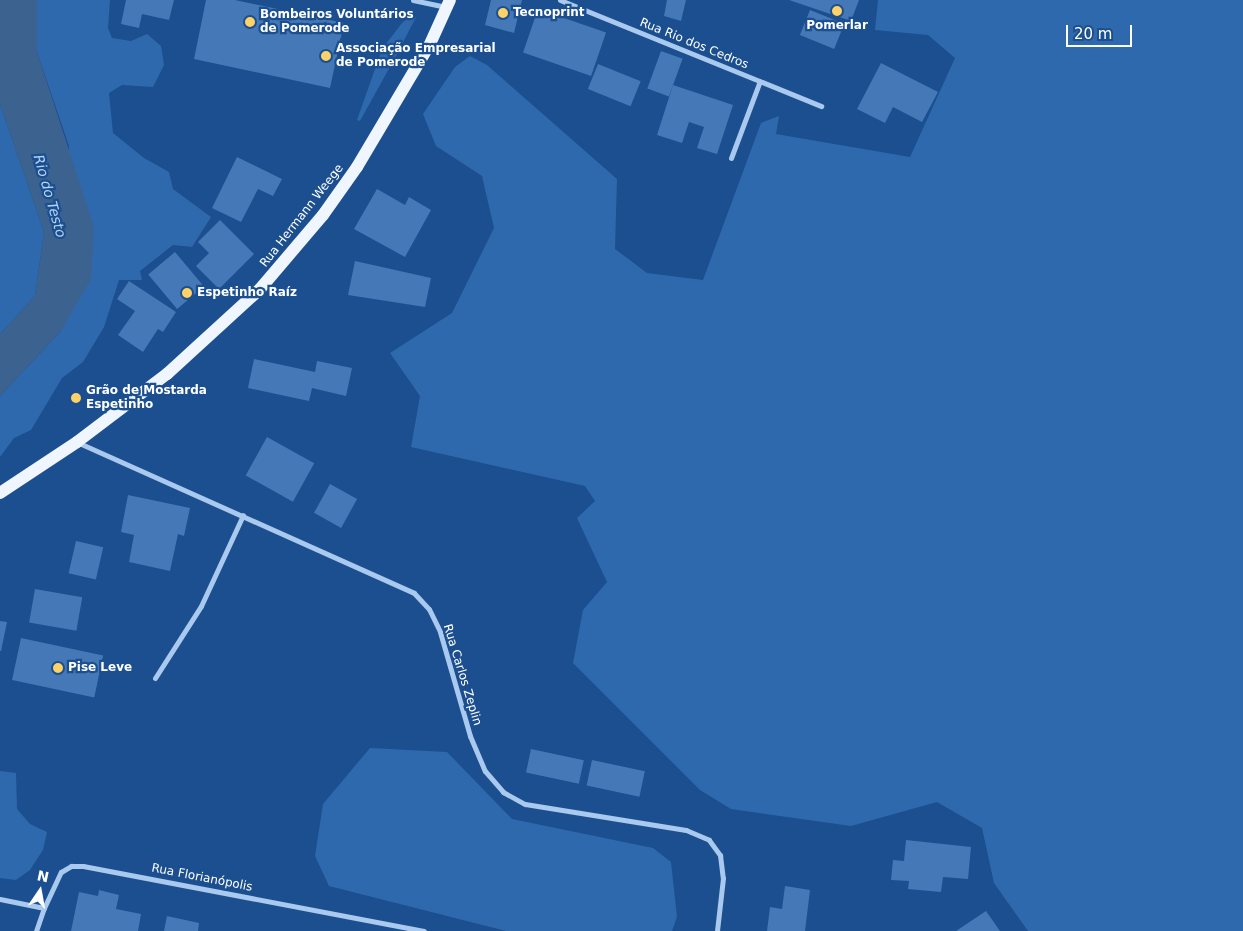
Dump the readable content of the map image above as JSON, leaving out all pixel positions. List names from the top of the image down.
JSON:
{
  "streets": {
    "main road": ["Rua Hermann Weege"],
    "street": ["Rua Rio dos Cedros", "Rua Carlos Zeplin", "Rua Florianópolis"]
  },
  "crossings": [
    ["Rua Hermann Weege", "Rua Carlos Zeplin"]
  ],
  "water": ["Rio do Testo"],
  "places": [
    "Pomerlar",
    "Tecnoprint",
    "Bombeiros Voluntários de Pomerode",
    "Associação Empresarial de Pomerode",
    "Espetinho Raíz",
    "Grão de Mostarda Espetinho",
    "Pise Leve"
  ],
  "scale_bar": "20 m",
  "north": "top"
}
